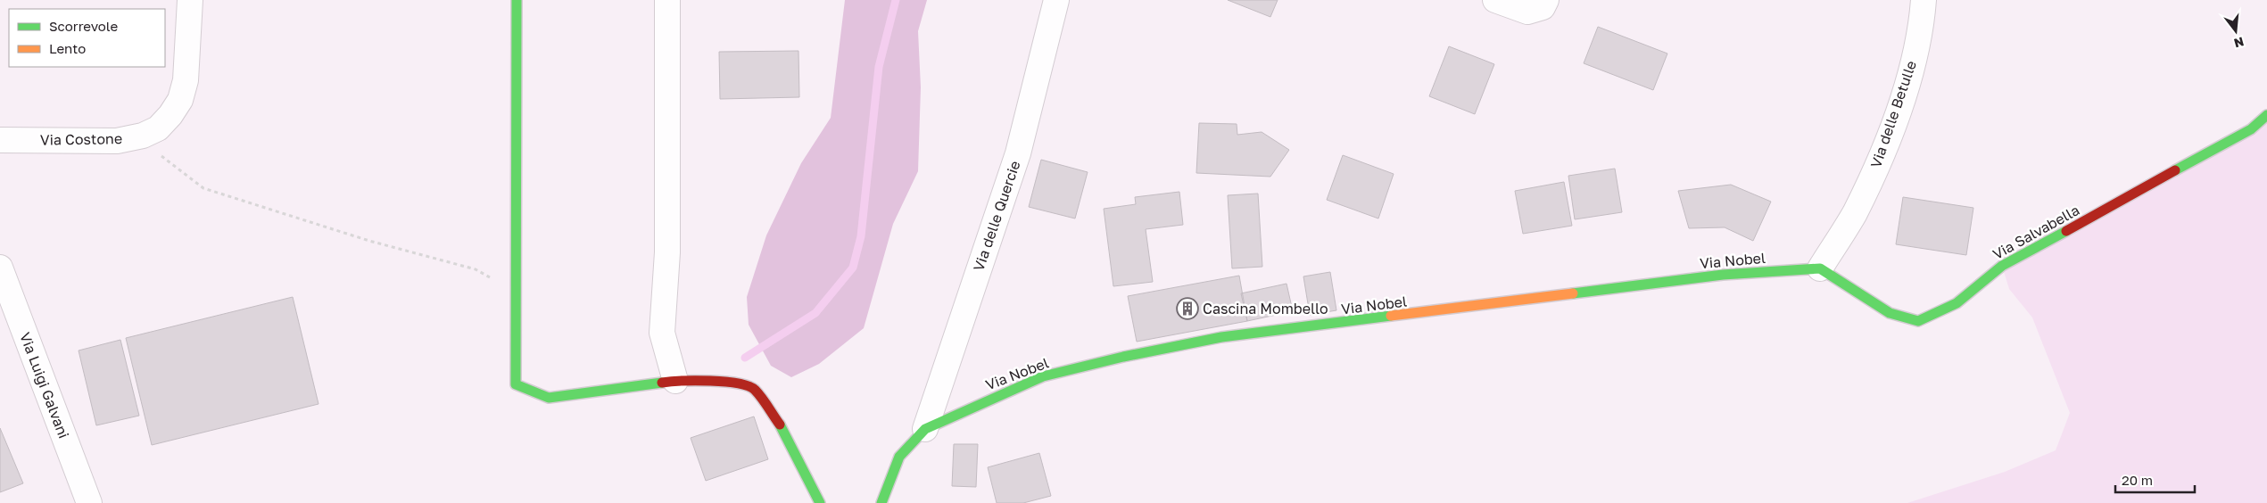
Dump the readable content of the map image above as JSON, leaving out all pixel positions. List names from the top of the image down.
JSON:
{
  "streets": {
    "street": [
      "Via delle Betulle",
      "Via Costone",
      "Via delle Quercie",
      "Via Salvabella",
      "Via Nobel",
      "Via Luigi Galvani"
    ]
  },
  "crossings": [
    ["Via delle Betulle", "Via Salvabella"],
    ["Via delle Betulle", "Via Nobel"],
    ["Via delle Quercie", "Via Nobel"],
    ["Via Salvabella", "Via Nobel"]
  ],
  "places": {
    "building": ["Cascina Mombello"]
  },
  "legend": ["Scorrevole", "Lento"],
  "scale_bar": "20 m",
  "north": "bottom"
}
